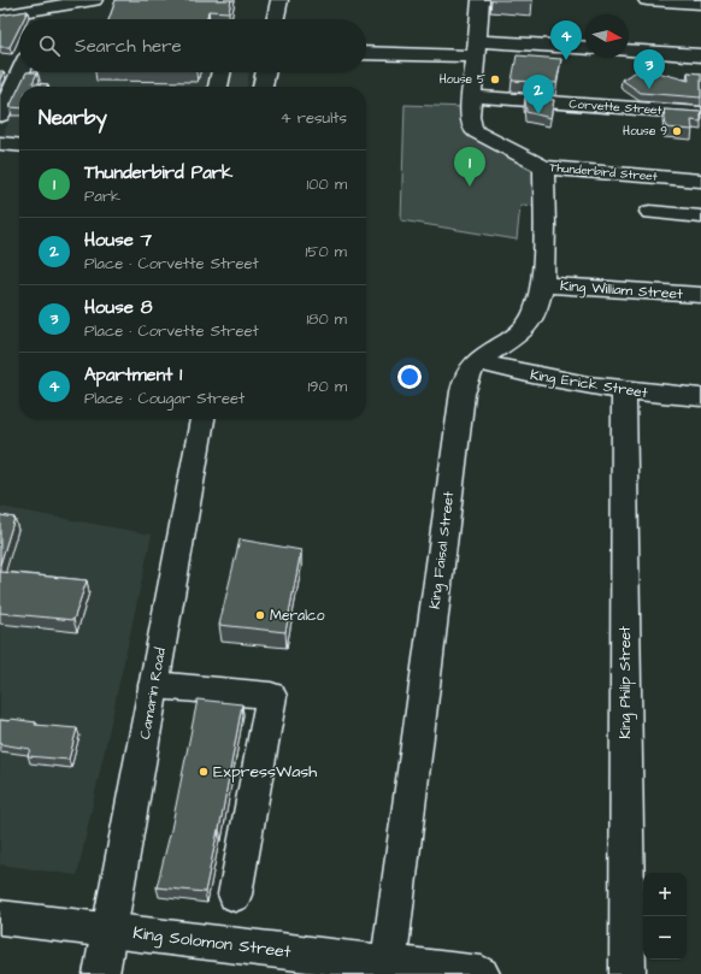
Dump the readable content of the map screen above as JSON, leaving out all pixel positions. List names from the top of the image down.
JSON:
{
  "streets": {
    "street": [
      "Corvette Street",
      "Thunderbird Street",
      "King William Street",
      "King Erick Street",
      "King Faisal Street",
      "King Philip Street",
      "Camarin Road",
      "King Solomon Street"
    ]
  },
  "crossings": [
    ["Corvette Street", "Thunderbird Street"],
    ["Thunderbird Street", "King Faisal Street"],
    ["King William Street", "King Faisal Street"],
    ["King Erick Street", "King Faisal Street"],
    ["King Erick Street", "King Philip Street"],
    ["King Faisal Street", "King Solomon Street"],
    ["Camarin Road", "King Solomon Street"]
  ],
  "places": [
    "House 5",
    "House 9",
    "Meralco",
    "ExpressWash"
  ],
  "north": "right",
  "page": {
    "search": "Search here",
    "pins": [
      "4",
      "3",
      "2",
      "1"
    ],
    "heading": ["Nearby", "4 results"],
    "list": [
      {
        "mark": "1",
        "name": "Thunderbird Park",
        "note": "Park",
        "value": "100 m"
      },
      {
        "mark": "2",
        "name": "House 7",
        "note": "Place · Corvette Street",
        "value": "150 m"
      },
      {
        "mark": "3",
        "name": "House 8",
        "note": "Place · Corvette Street",
        "value": "180 m"
      },
      {
        "mark": "4",
        "name": "Apartment 1",
        "note": "Place · Cougar Street",
        "value": "190 m"
      }
    ],
    "map_buttons": ["+", "−"]
  }
}
